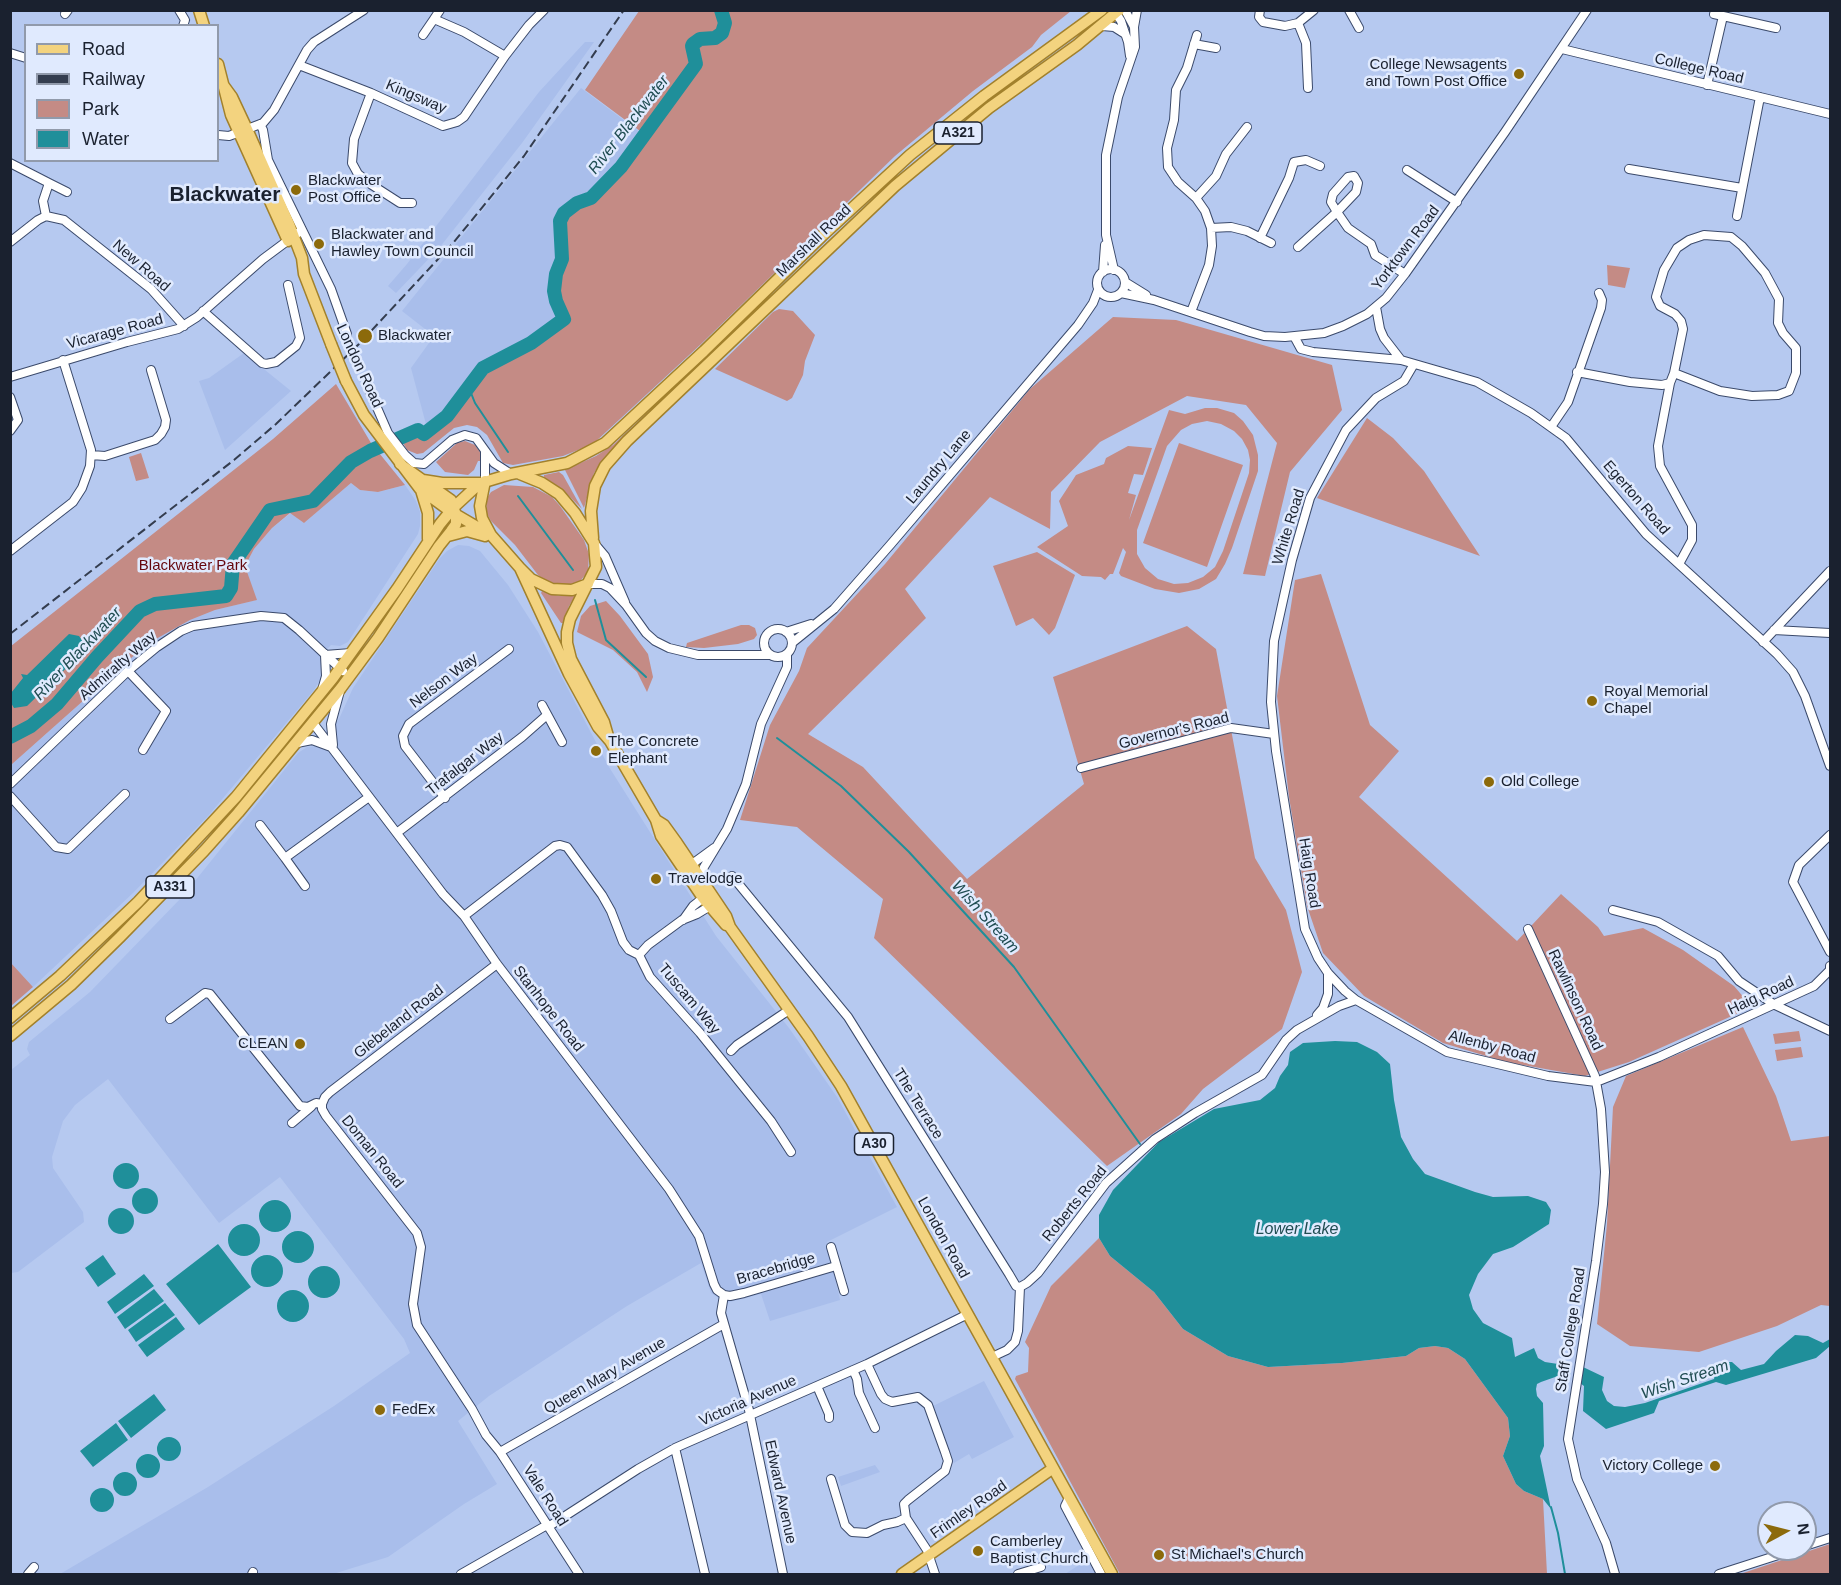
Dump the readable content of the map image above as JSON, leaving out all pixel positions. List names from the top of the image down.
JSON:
{
  "streets": {
    "main road": [
      "A321",
      "Marshall Road",
      "London Road",
      "A331",
      "A30",
      "Frimley Road"
    ],
    "street": [
      "College Road",
      "Kingsway",
      "Yorktown Road",
      "New Road",
      "Vicarage Road",
      "Laundry Lane",
      "Egerton Road",
      "White Road",
      "Admiralty Way",
      "Nelson Way",
      "Governor's Road",
      "Trafalgar Way",
      "Haig Road",
      "Tuscam Way",
      "Rawlinson Road",
      "Stanhope Road",
      "Glebeland Road",
      "Allenby Road",
      "The Terrace",
      "Doman Road",
      "Roberts Road",
      "Bracebridge",
      "Staff College Road",
      "Queen Mary Avenue",
      "Victoria Avenue",
      "Edward Avenue",
      "Vale Road"
    ]
  },
  "crossings": [
    ["College Road", "Yorktown Road"],
    ["Marshall Road", "London Road"],
    ["Marshall Road", "A331"],
    ["Yorktown Road", "Laundry Lane"],
    ["Yorktown Road", "Egerton Road"],
    ["New Road", "Vicarage Road"],
    ["Vicarage Road", "London Road"],
    ["London Road", "A331"],
    ["London Road", "Victoria Avenue"],
    ["London Road", "Frimley Road"],
    ["Egerton Road", "White Road"],
    ["White Road", "Governor's Road"],
    ["White Road", "Haig Road"],
    ["Admiralty Way", "A331"],
    ["Nelson Way", "Trafalgar Way"],
    ["Governor's Road", "Haig Road"],
    ["Trafalgar Way", "Stanhope Road"],
    ["Haig Road", "Rawlinson Road"],
    ["Haig Road", "Allenby Road"],
    ["Haig Road", "Staff College Road"],
    ["A331", "Stanhope Road"],
    ["Tuscam Way", "Stanhope Road"],
    ["Rawlinson Road", "Allenby Road"],
    ["Rawlinson Road", "Staff College Road"],
    ["Stanhope Road", "Glebeland Road"],
    ["Stanhope Road", "Bracebridge"],
    ["Glebeland Road", "Doman Road"],
    ["Allenby Road", "Staff College Road"],
    ["The Terrace", "Roberts Road"],
    ["Doman Road", "Vale Road"],
    ["Queen Mary Avenue", "Vale Road"],
    ["Victoria Avenue", "Edward Avenue"],
    ["Victoria Avenue", "Vale Road"]
  ],
  "districts": ["Blackwater"],
  "water": ["River Blackwater", "Wish Stream", "Lower Lake"],
  "parks": ["Blackwater Park"],
  "places": [
    "College Newsagents and Town Post Office",
    "Blackwater Post Office",
    "Blackwater and Hawley Town Council",
    "Blackwater",
    "Royal Memorial Chapel",
    "The Concrete Elephant",
    "Old College",
    "Travelodge",
    "CLEAN",
    "FedEx",
    "Victory College",
    "Camberley Baptist Church",
    "St Michael's Church"
  ],
  "legend": [
    "Road",
    "Railway",
    "Park",
    "Water"
  ],
  "north": "right"
}
